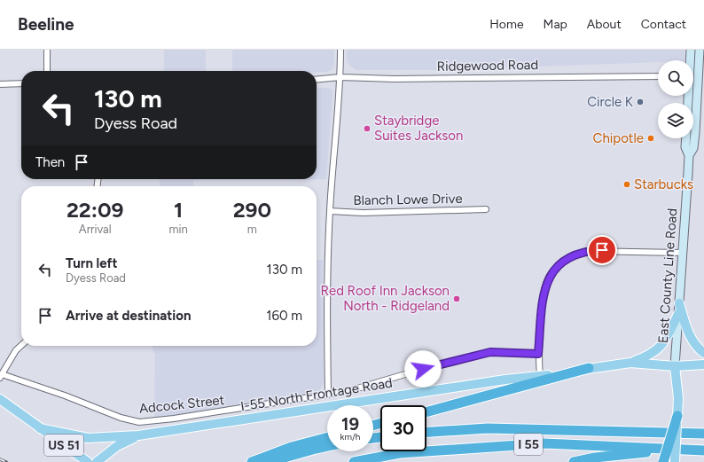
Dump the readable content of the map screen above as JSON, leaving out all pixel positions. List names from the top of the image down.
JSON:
{
  "streets": {
    "highway": ["I 55"],
    "main road": ["East County Line Road", "I-55 North Frontage Road", "US 51"],
    "street": ["Ridgewood Road", "Blanch Lowe Drive", "Adcock Street"]
  },
  "crossings": [
    ["East County Line Road", "I-55 North Frontage Road"],
    ["I-55 North Frontage Road", "US 51"]
  ],
  "places": [
    "Circle K",
    "Staybridge Suites Jackson",
    "Chipotle",
    "Starbucks",
    "Red Roof Inn Jackson North - Ridgeland"
  ],
  "page": {
    "header": "Beeline",
    "nav": [
      "Home",
      "Map",
      "About",
      "Contact"
    ],
    "turn": ["130 m", "Dyess Road"],
    "then": "Then",
    "eta": [
      "22:09",
      "Arrival",
      "1",
      "min",
      "290",
      "m"
    ],
    "list": [
      {
        "name": "Turn left",
        "note": "Dyess Road",
        "value": "130 m"
      },
      {
        "name": "Arrive at destination",
        "value": "160 m"
      }
    ],
    "speed": "19 km/h",
    "limit": "30"
  }
}
